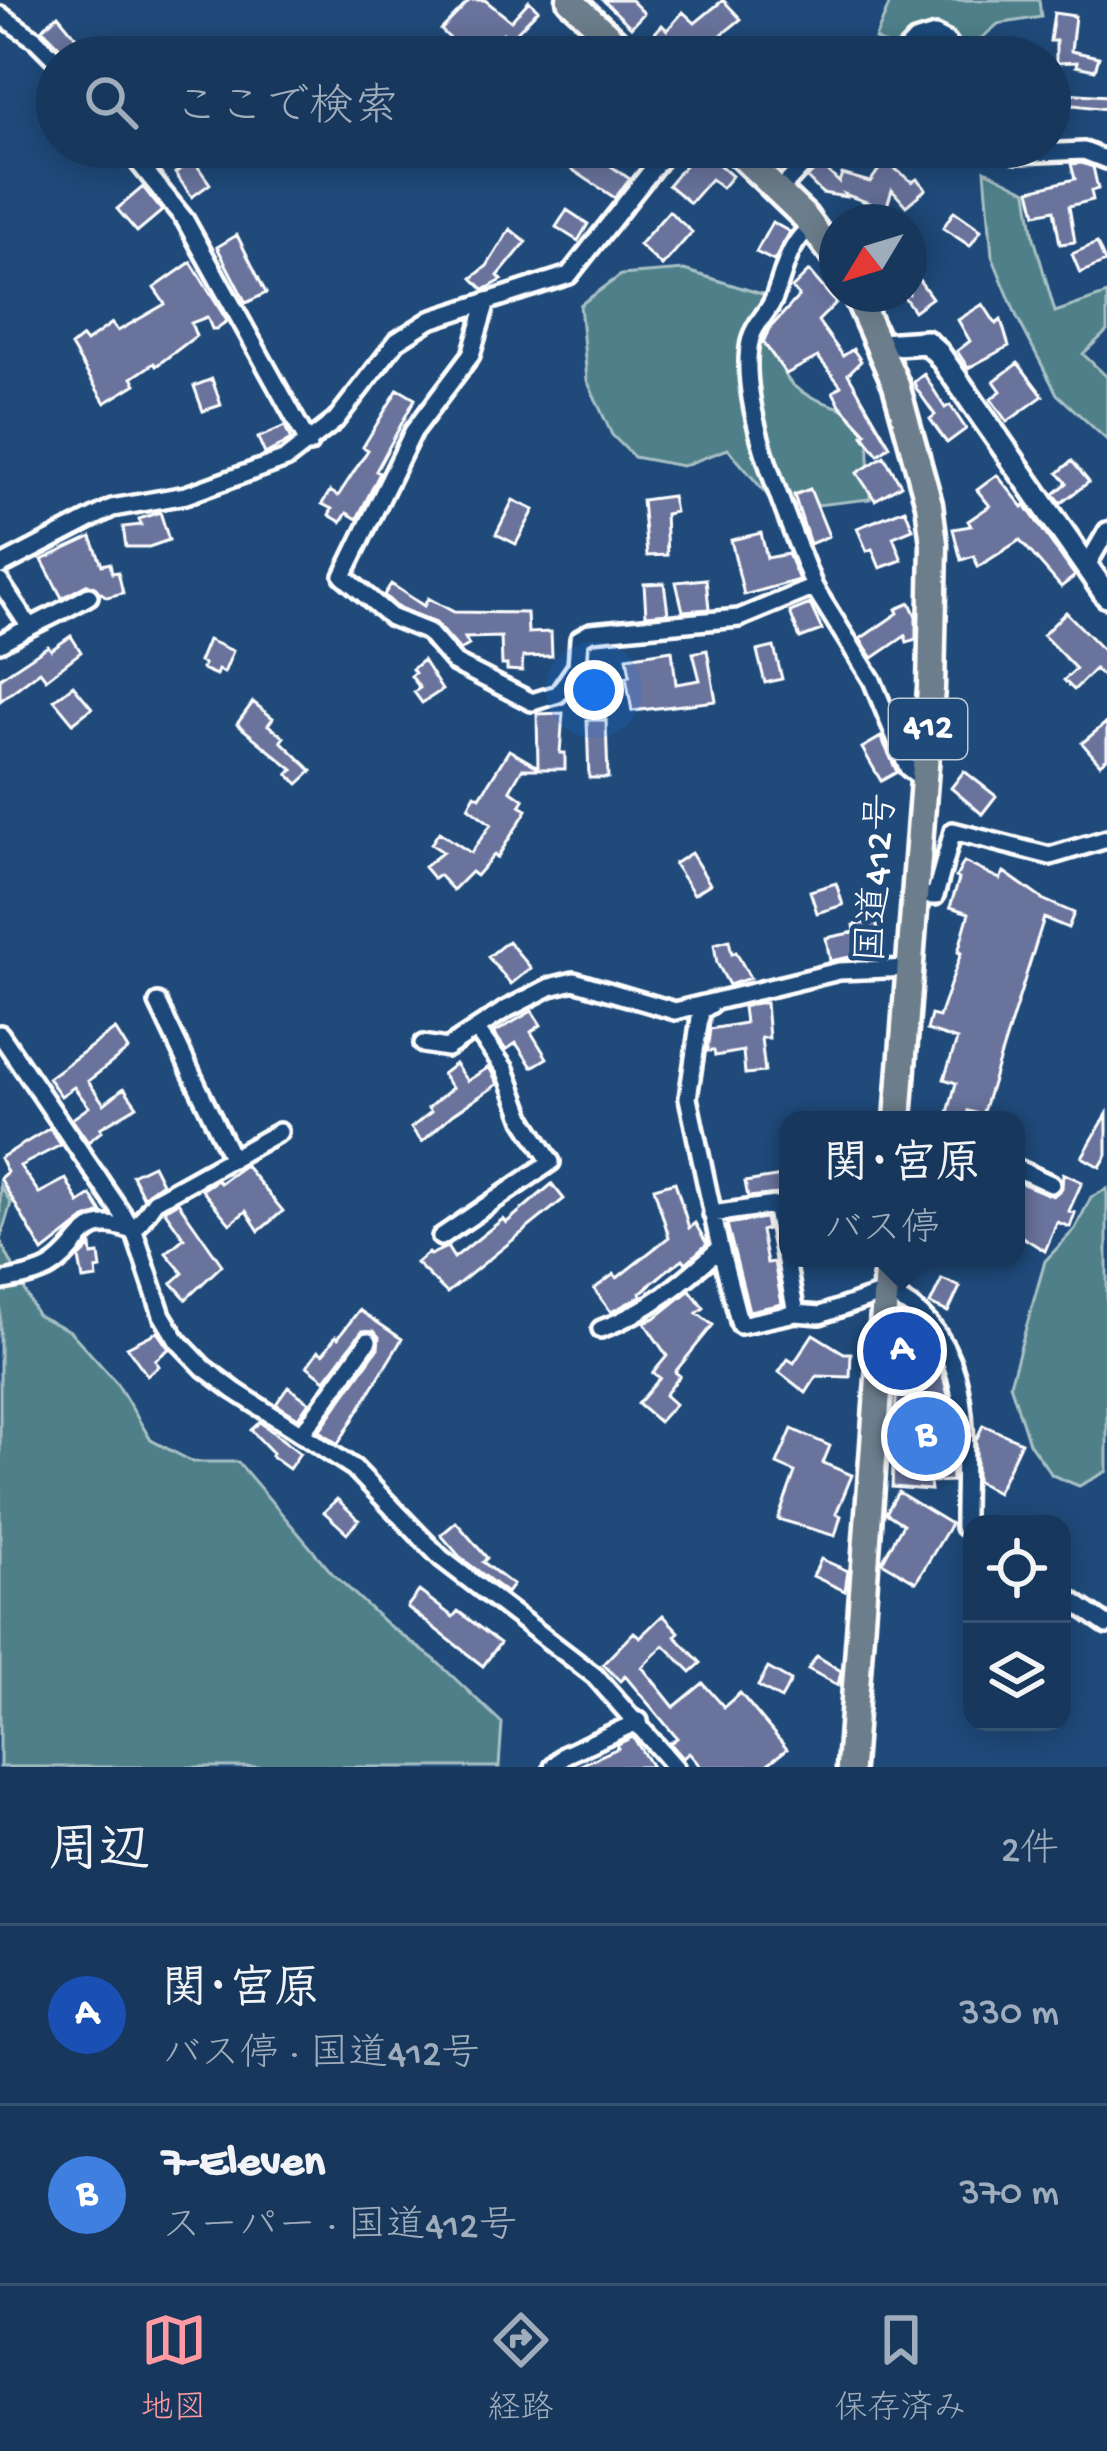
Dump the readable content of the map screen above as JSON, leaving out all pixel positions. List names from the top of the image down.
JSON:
{
  "streets": {
    "highway": ["412", "国道412号"]
  },
  "north": "bottom left",
  "page": {
    "search": "ここで検索",
    "popup": ["関･宮原", "バス停"],
    "pins": ["A", "B"],
    "heading": ["周辺", "2件"],
    "list": [
      {
        "mark": "A",
        "name": "関･宮原",
        "note": "バス停 · 国道412号",
        "value": "330 m"
      },
      {
        "mark": "B",
        "name": "7-Eleven",
        "note": "スーパー · 国道412号",
        "value": "370 m"
      }
    ],
    "nav": ["地図", "経路", "保存済み"]
  }
}
